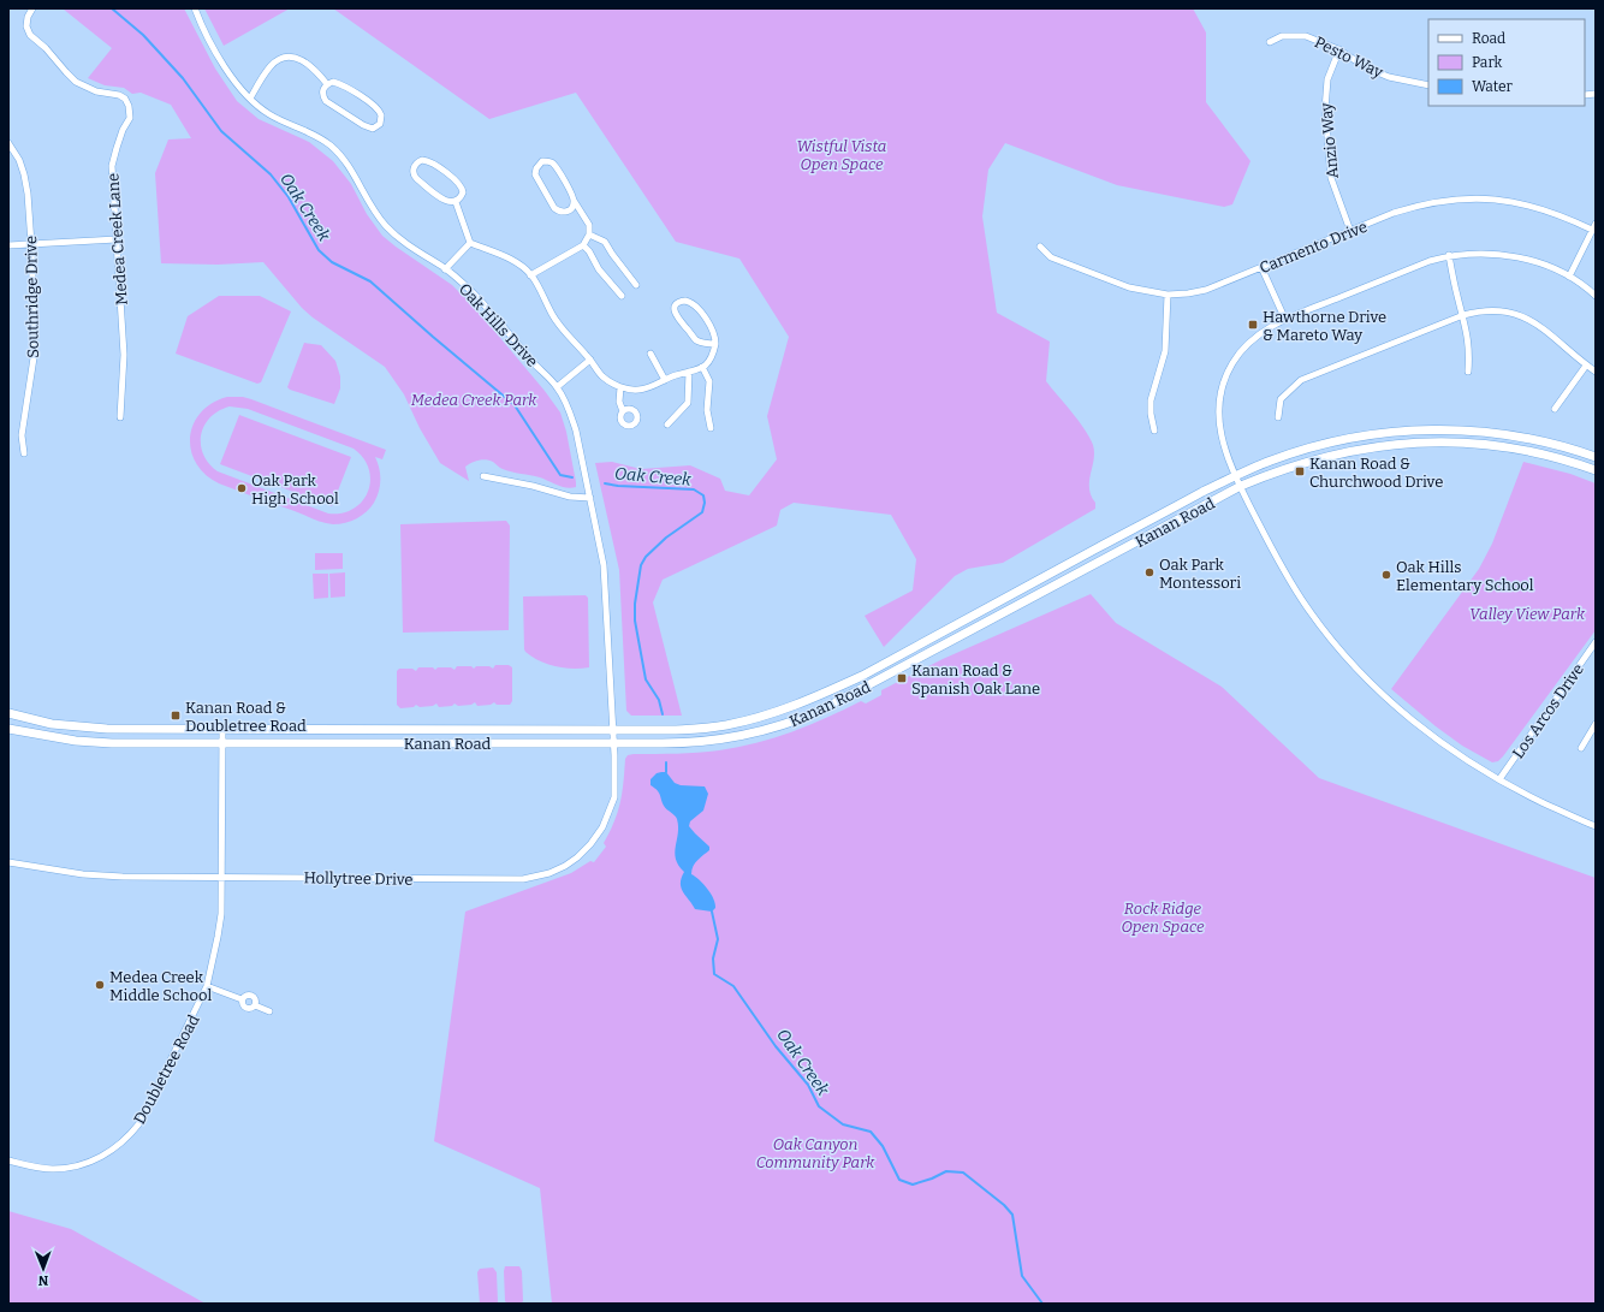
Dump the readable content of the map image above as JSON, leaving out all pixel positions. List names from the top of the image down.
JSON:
{
  "streets": {
    "main road": ["Kanan Road"],
    "street": [
      "Pesto Way",
      "Anzio Way",
      "Medea Creek Lane",
      "Carmento Drive",
      "Southridge Drive",
      "Oak Hills Drive",
      "Los Arcos Drive",
      "Hollytree Drive",
      "Doubletree Road"
    ]
  },
  "crossings": [
    ["Pesto Way", "Anzio Way"],
    ["Anzio Way", "Carmento Drive"],
    ["Oak Hills Drive", "Kanan Road"],
    ["Oak Hills Drive", "Hollytree Drive"],
    ["Kanan Road", "Hollytree Drive"],
    ["Kanan Road", "Doubletree Road"],
    ["Hollytree Drive", "Doubletree Road"]
  ],
  "water": ["Oak Creek"],
  "parks": [
    "Wistful Vista Open Space",
    "Medea Creek Park",
    "Valley View Park",
    "Rock Ridge Open Space",
    "Oak Canyon Community Park"
  ],
  "places": {
    "transit": [
      "Hawthorne Drive & Mareto Way",
      "Kanan Road & Churchwood Drive",
      "Kanan Road & Spanish Oak Lane",
      "Kanan Road & Doubletree Road"
    ],
    "other": [
      "Oak Park High School",
      "Oak Park Montessori",
      "Oak Hills Elementary School",
      "Medea Creek Middle School"
    ]
  },
  "legend": ["Road", "Park", "Water"],
  "north": "bottom"
}
